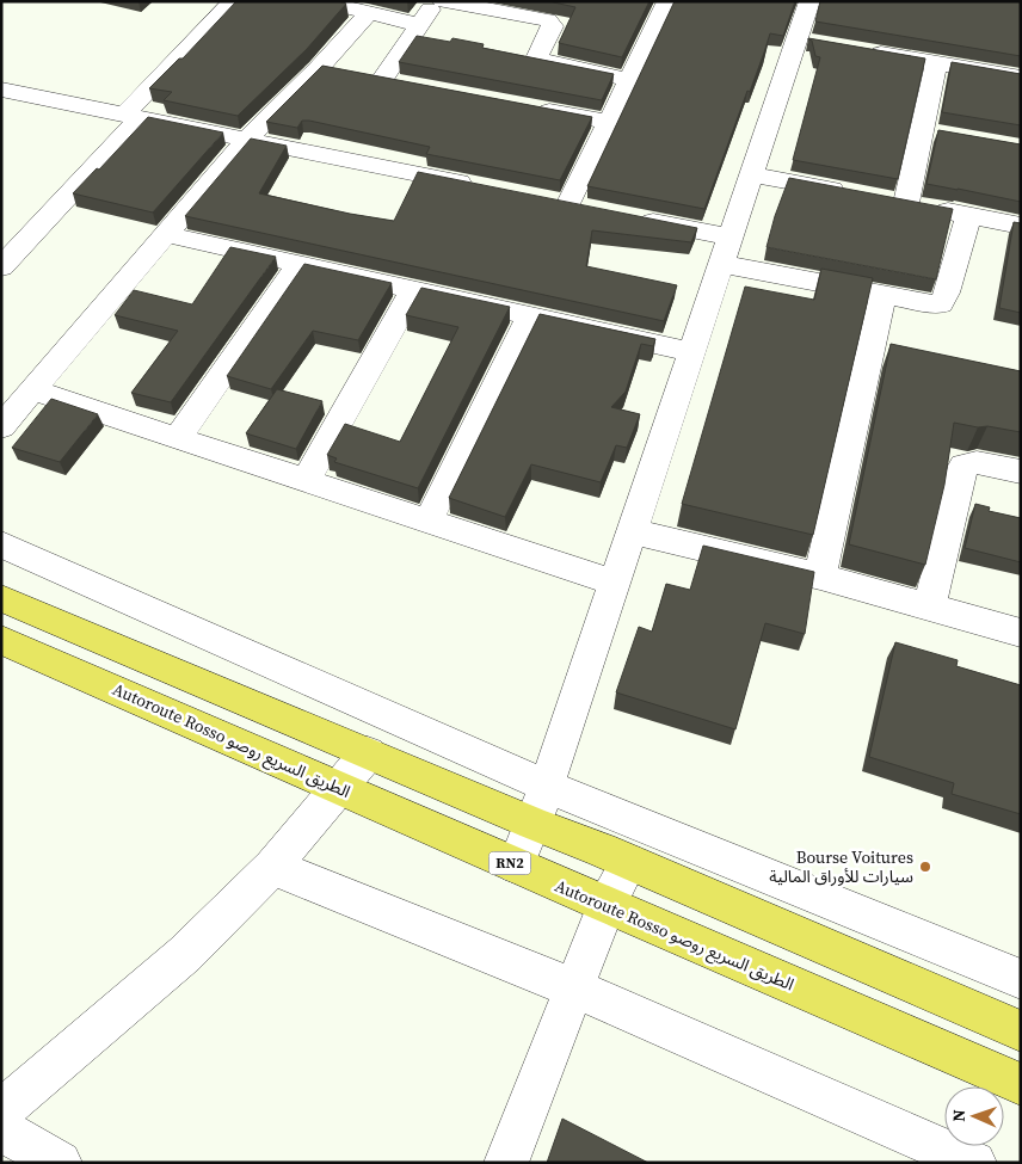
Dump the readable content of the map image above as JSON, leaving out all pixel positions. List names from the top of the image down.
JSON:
{
  "streets": {
    "highway": ["Autoroute Rosso الطريق السريع روصو", "RN2"]
  },
  "places": ["Bourse Voitures سيارات للأوراق المالية"],
  "north": "left"
}
